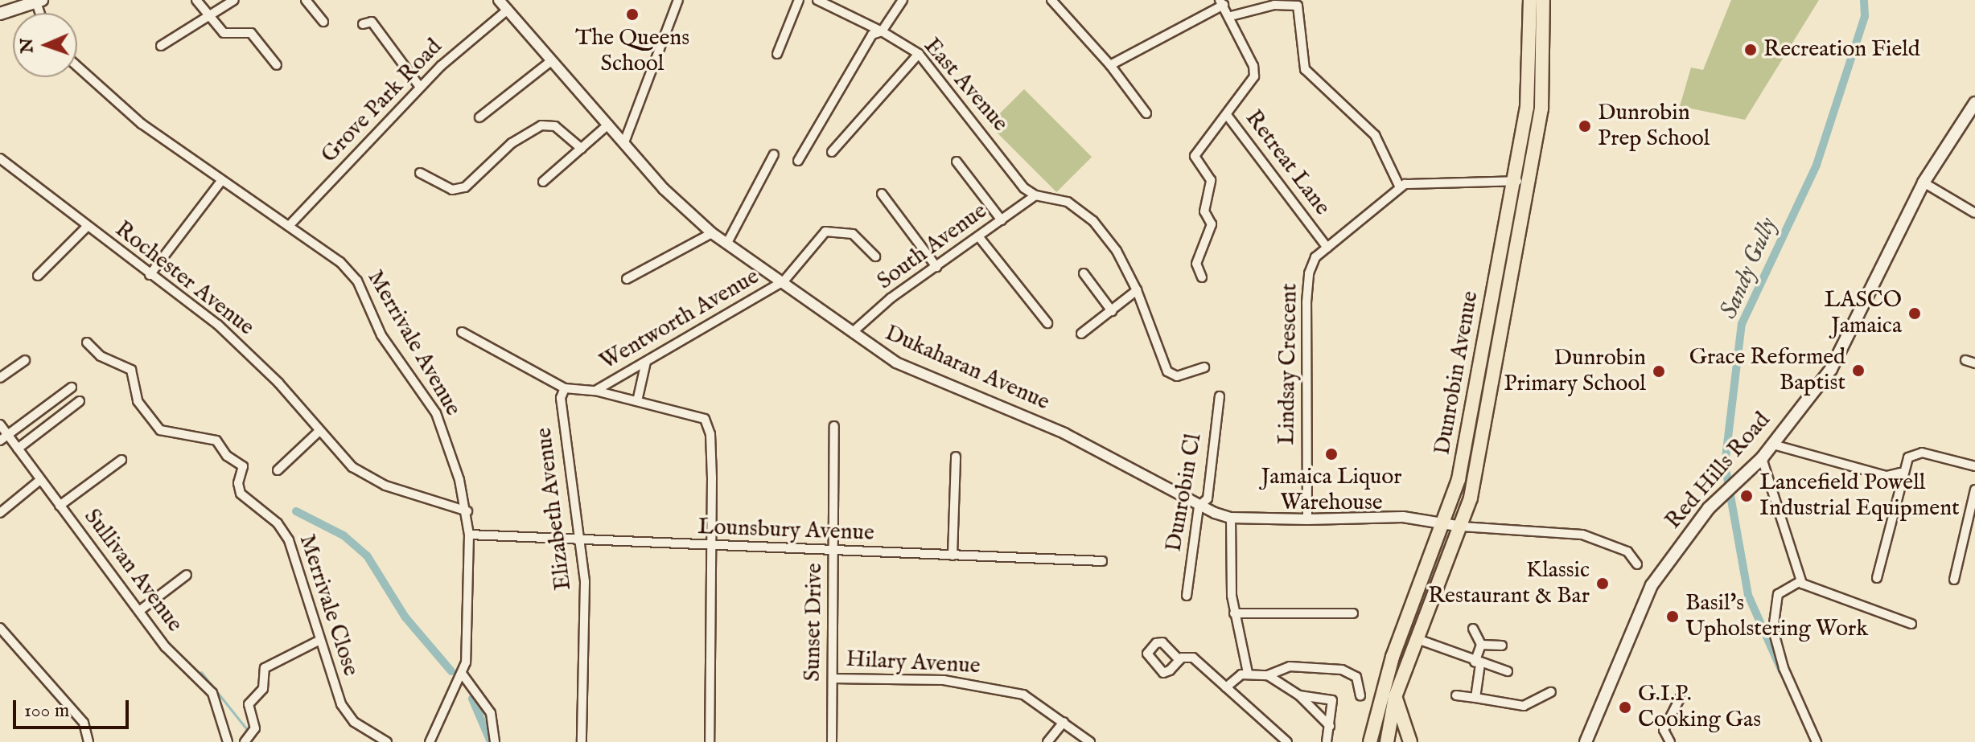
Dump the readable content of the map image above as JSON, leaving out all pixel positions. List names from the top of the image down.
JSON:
{
  "streets": {
    "highway": ["Dunrobin Avenue"],
    "main road": ["Red Hills Road"],
    "street": [
      "East Avenue",
      "Grove Park Road",
      "Retreat Lane",
      "South Avenue",
      "Rochester Avenue",
      "Wentworth Avenue",
      "Merrivale Avenue",
      "Lindsay Crescent",
      "Dukaharan Avenue",
      "Dunrobin Cl",
      "Elizabeth Avenue",
      "Lounsbury Avenue",
      "Sullivan Avenue",
      "Merrivale Close",
      "Sunset Drive",
      "Hilary Avenue"
    ]
  },
  "crossings": [
    ["East Avenue", "South Avenue"],
    ["Grove Park Road", "Merrivale Avenue"],
    ["Grove Park Road", "Dukaharan Avenue"],
    ["Retreat Lane", "Lindsay Crescent"],
    ["South Avenue", "Dukaharan Avenue"],
    ["Rochester Avenue", "Merrivale Avenue"],
    ["Wentworth Avenue", "Dukaharan Avenue"],
    ["Merrivale Avenue", "Lounsbury Avenue"],
    ["Lindsay Crescent", "Dukaharan Avenue"],
    ["Lindsay Crescent", "Dunrobin Avenue"],
    ["Dukaharan Avenue", "Dunrobin Cl"],
    ["Elizabeth Avenue", "Lounsbury Avenue"],
    ["Lounsbury Avenue", "Sunset Drive"],
    ["Sunset Drive", "Hilary Avenue"]
  ],
  "water": ["Sandy Gully"],
  "places": [
    "The Queens School",
    "Recreation Field",
    "Dunrobin Prep School",
    "LASCO Jamaica",
    "Grace Reformed Baptist",
    "Dunrobin Primary School",
    "Jamaica Liquor Warehouse",
    "Lancefield Powell Industrial Equipment",
    "Klassic Restaurant & Bar",
    "Basil's Upholstering Work",
    "G.I.P. Cooking Gas"
  ],
  "scale_bar": "100 m",
  "north": "left"
}
